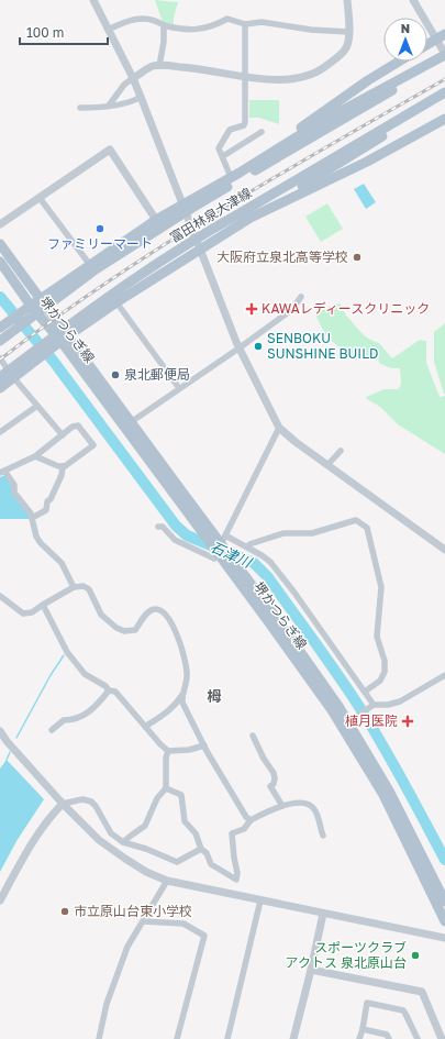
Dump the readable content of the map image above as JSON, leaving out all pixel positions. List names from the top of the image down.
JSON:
{
  "streets": {
    "main road": ["富田林泉大津線", "堺かつらぎ線"]
  },
  "districts": ["栂"],
  "water": ["石津川"],
  "places": {
    "other": [
      "ファミリーマート",
      "大阪府立泉北高等学校",
      "SENBOKU SUNSHINE BUILD",
      "泉北郵便局",
      "市立原山台東小学校",
      "スポーツクラブ アクトス 泉北原山台"
    ],
    "health": ["KAWAレディースクリニック", "植月医院"]
  },
  "scale_bar": "100 m",
  "north": "top"
}
